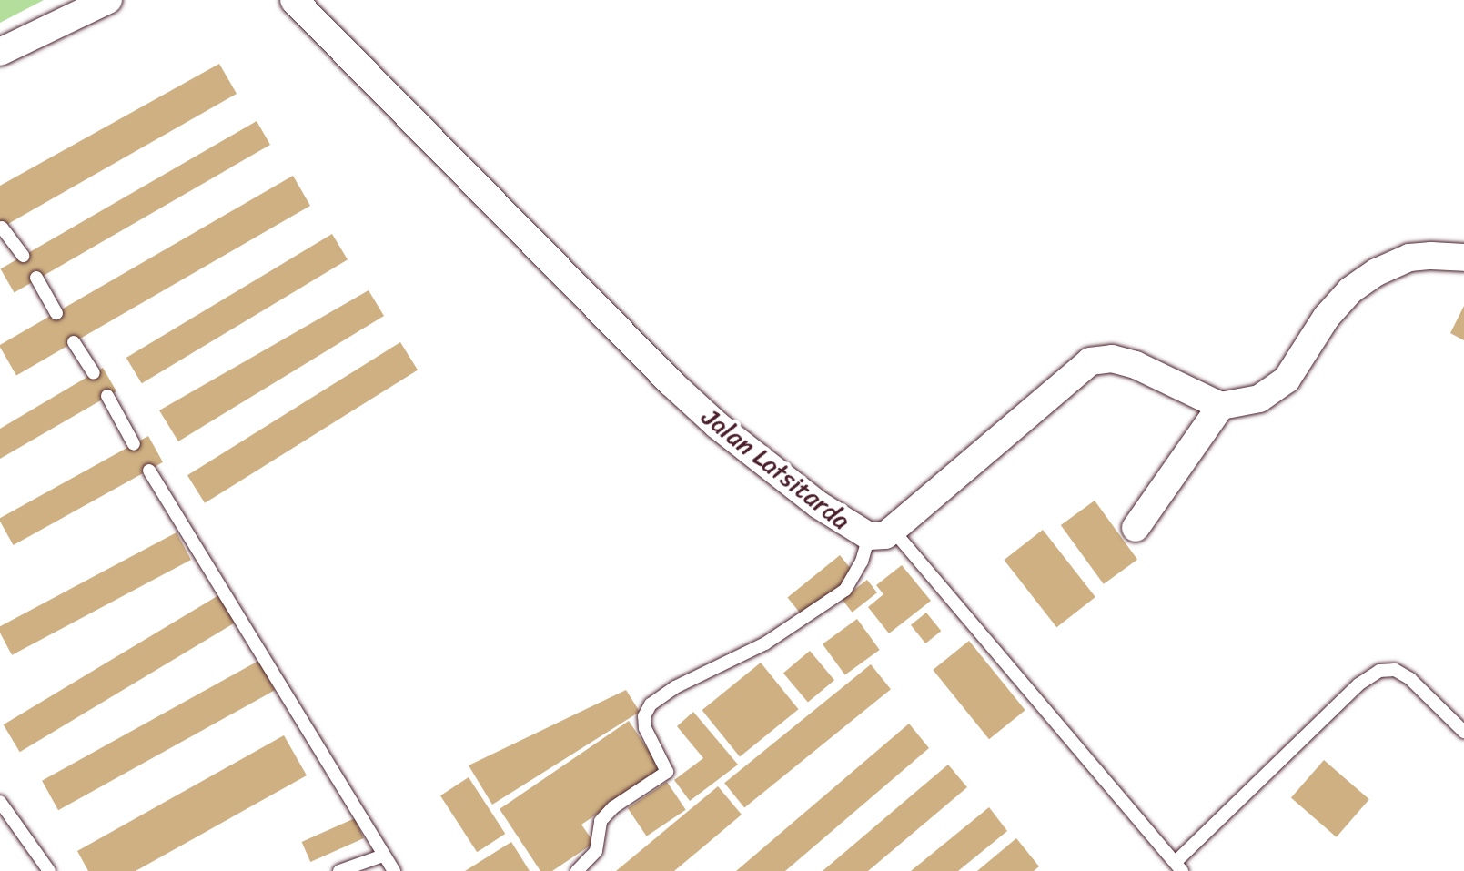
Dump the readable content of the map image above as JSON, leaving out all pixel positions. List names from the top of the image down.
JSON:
{
  "streets": {
    "street": ["Jalan Latsitarda"]
  }
}
